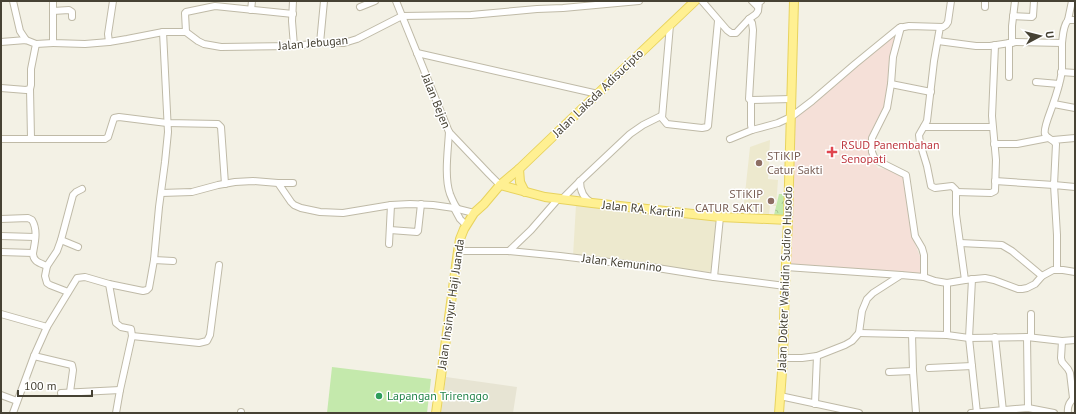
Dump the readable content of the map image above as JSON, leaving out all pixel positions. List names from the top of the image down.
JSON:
{
  "streets": {
    "main road": [
      "Jalan Laksda Adisucipto",
      "Jalan RA. Kartini",
      "Jalan Dokter Wahidin Sudiro Husodo",
      "Jalan Insinyur Haji Juanda"
    ],
    "street": ["Jalan Jebugan", "Jalan Bejen", "Jalan Kemunino"]
  },
  "crossings": [
    ["Jalan Jebugan", "Jalan Bejen"],
    ["Jalan Laksda Adisucipto", "Jalan Bejen"],
    ["Jalan Laksda Adisucipto", "Jalan RA. Kartini"],
    ["Jalan Laksda Adisucipto", "Jalan Insinyur Haji Juanda"],
    ["Jalan Bejen", "Jalan RA. Kartini"],
    ["Jalan Bejen", "Jalan Insinyur Haji Juanda"],
    ["Jalan RA. Kartini", "Jalan Dokter Wahidin Sudiro Husodo"],
    ["Jalan RA. Kartini", "Jalan Insinyur Haji Juanda"],
    ["Jalan Kemunino", "Jalan Dokter Wahidin Sudiro Husodo"],
    ["Jalan Kemunino", "Jalan Insinyur Haji Juanda"]
  ],
  "places": {
    "health": ["RSUD Panembahan Senopati"],
    "other": ["STiKIP Catur Sakti", "STiKIP CATUR SAKTI", "Lapangan Trirenggo"]
  },
  "scale_bar": "100 m",
  "north": "right"
}
